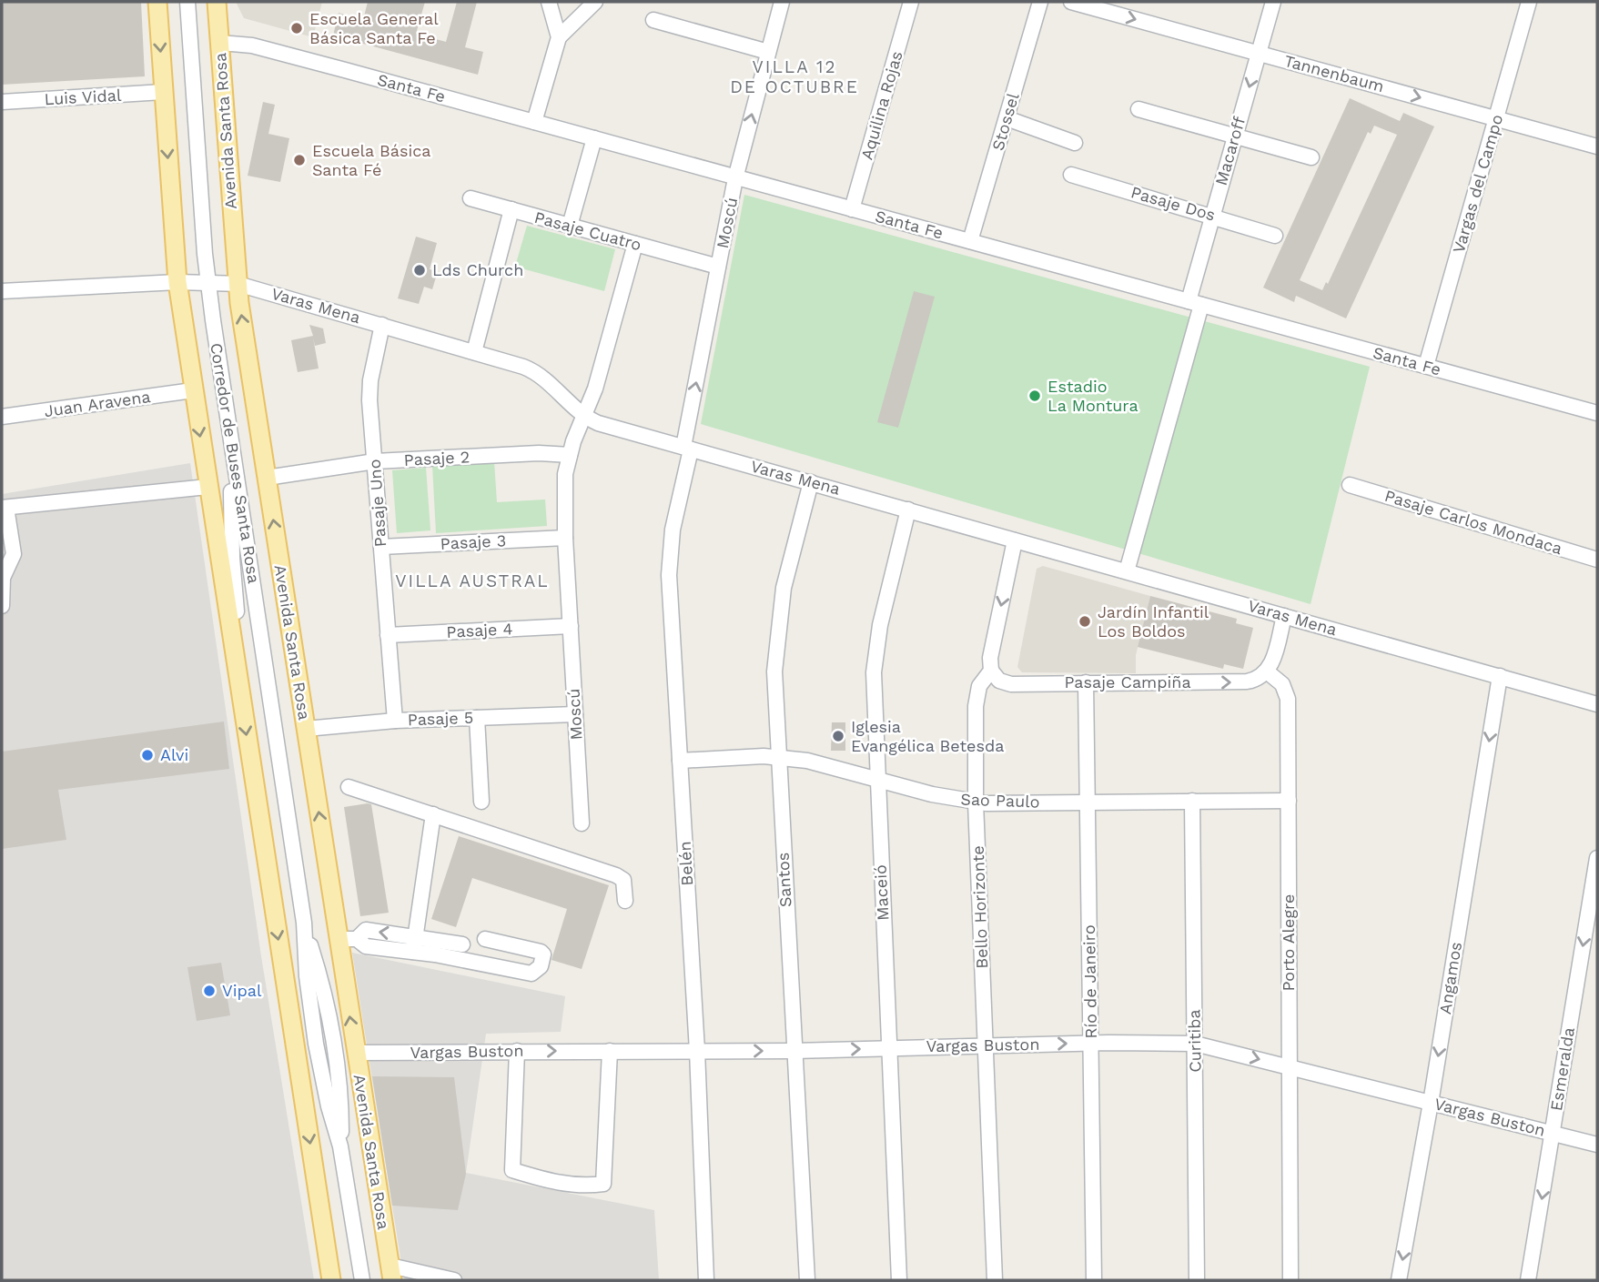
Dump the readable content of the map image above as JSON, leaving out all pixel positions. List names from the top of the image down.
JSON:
{
  "streets": {
    "main road": ["Avenida Santa Rosa"],
    "street": [
      "Tannenbaum",
      "Santa Fe",
      "Luis Vidal",
      "Aquilina Rojas",
      "Stossel",
      "Macaroff",
      "Vargas del Campo",
      "Pasaje Dos",
      "Moscú",
      "Pasaje Cuatro",
      "Varas Mena",
      "Juan Aravena",
      "Pasaje 2",
      "Corredor de Buses Santa Rosa",
      "Pasaje Uno",
      "Pasaje Carlos Mondaca",
      "Pasaje 3",
      "Pasaje 4",
      "Pasaje Campiña",
      "Pasaje 5",
      "Sao Paulo",
      "Belén",
      "Santos",
      "Maceió",
      "Bello Horizonte",
      "Porto Alegre",
      "Angamos",
      "Río de Janeiro",
      "Curitiba",
      "Vargas Buston",
      "Esmeralda"
    ]
  },
  "crossings": [
    ["Tannenbaum", "Macaroff"],
    ["Tannenbaum", "Vargas del Campo"],
    ["Santa Fe", "Aquilina Rojas"],
    ["Santa Fe", "Stossel"],
    ["Santa Fe", "Avenida Santa Rosa"],
    ["Santa Fe", "Macaroff"],
    ["Santa Fe", "Vargas del Campo"],
    ["Santa Fe", "Moscú"],
    ["Avenida Santa Rosa", "Varas Mena"],
    ["Avenida Santa Rosa", "Pasaje 2"],
    ["Avenida Santa Rosa", "Pasaje 5"],
    ["Avenida Santa Rosa", "Vargas Buston"],
    ["Macaroff", "Pasaje Dos"],
    ["Macaroff", "Varas Mena"],
    ["Moscú", "Pasaje Cuatro"],
    ["Moscú", "Varas Mena"],
    ["Moscú", "Pasaje 2"],
    ["Moscú", "Pasaje 3"],
    ["Moscú", "Pasaje 4"],
    ["Moscú", "Pasaje 5"],
    ["Moscú", "Belén"],
    ["Varas Mena", "Corredor de Buses Santa Rosa"],
    ["Varas Mena", "Pasaje Uno"],
    ["Varas Mena", "Belén"],
    ["Varas Mena", "Santos"],
    ["Varas Mena", "Maceió"],
    ["Varas Mena", "Bello Horizonte"],
    ["Varas Mena", "Angamos"],
    ["Pasaje 2", "Pasaje Uno"],
    ["Pasaje Uno", "Pasaje 3"],
    ["Pasaje Uno", "Pasaje 4"],
    ["Pasaje Uno", "Pasaje 5"],
    ["Pasaje Campiña", "Bello Horizonte"],
    ["Pasaje Campiña", "Porto Alegre"],
    ["Pasaje Campiña", "Río de Janeiro"],
    ["Sao Paulo", "Belén"],
    ["Sao Paulo", "Santos"],
    ["Sao Paulo", "Maceió"],
    ["Sao Paulo", "Bello Horizonte"],
    ["Sao Paulo", "Porto Alegre"],
    ["Sao Paulo", "Río de Janeiro"],
    ["Sao Paulo", "Curitiba"],
    ["Belén", "Vargas Buston"],
    ["Santos", "Vargas Buston"],
    ["Maceió", "Vargas Buston"],
    ["Bello Horizonte", "Vargas Buston"],
    ["Porto Alegre", "Vargas Buston"],
    ["Angamos", "Vargas Buston"],
    ["Río de Janeiro", "Vargas Buston"],
    ["Curitiba", "Vargas Buston"],
    ["Vargas Buston", "Esmeralda"]
  ],
  "one_way": [
    "Pasaje Campiña",
    "Angamos",
    "Vargas Buston",
    "Esmeralda"
  ],
  "districts": ["VILLA 12 DE OCTUBRE", "VILLA AUSTRAL"],
  "places": [
    "Escuela General Básica Santa Fe",
    "Escuela Básica Santa Fé",
    "Lds Church",
    "Estadio La Montura",
    "Jardín Infantil Los Boldos",
    "Iglesia Evangélica Betesda",
    "Alvi",
    "Vipal"
  ]
}
